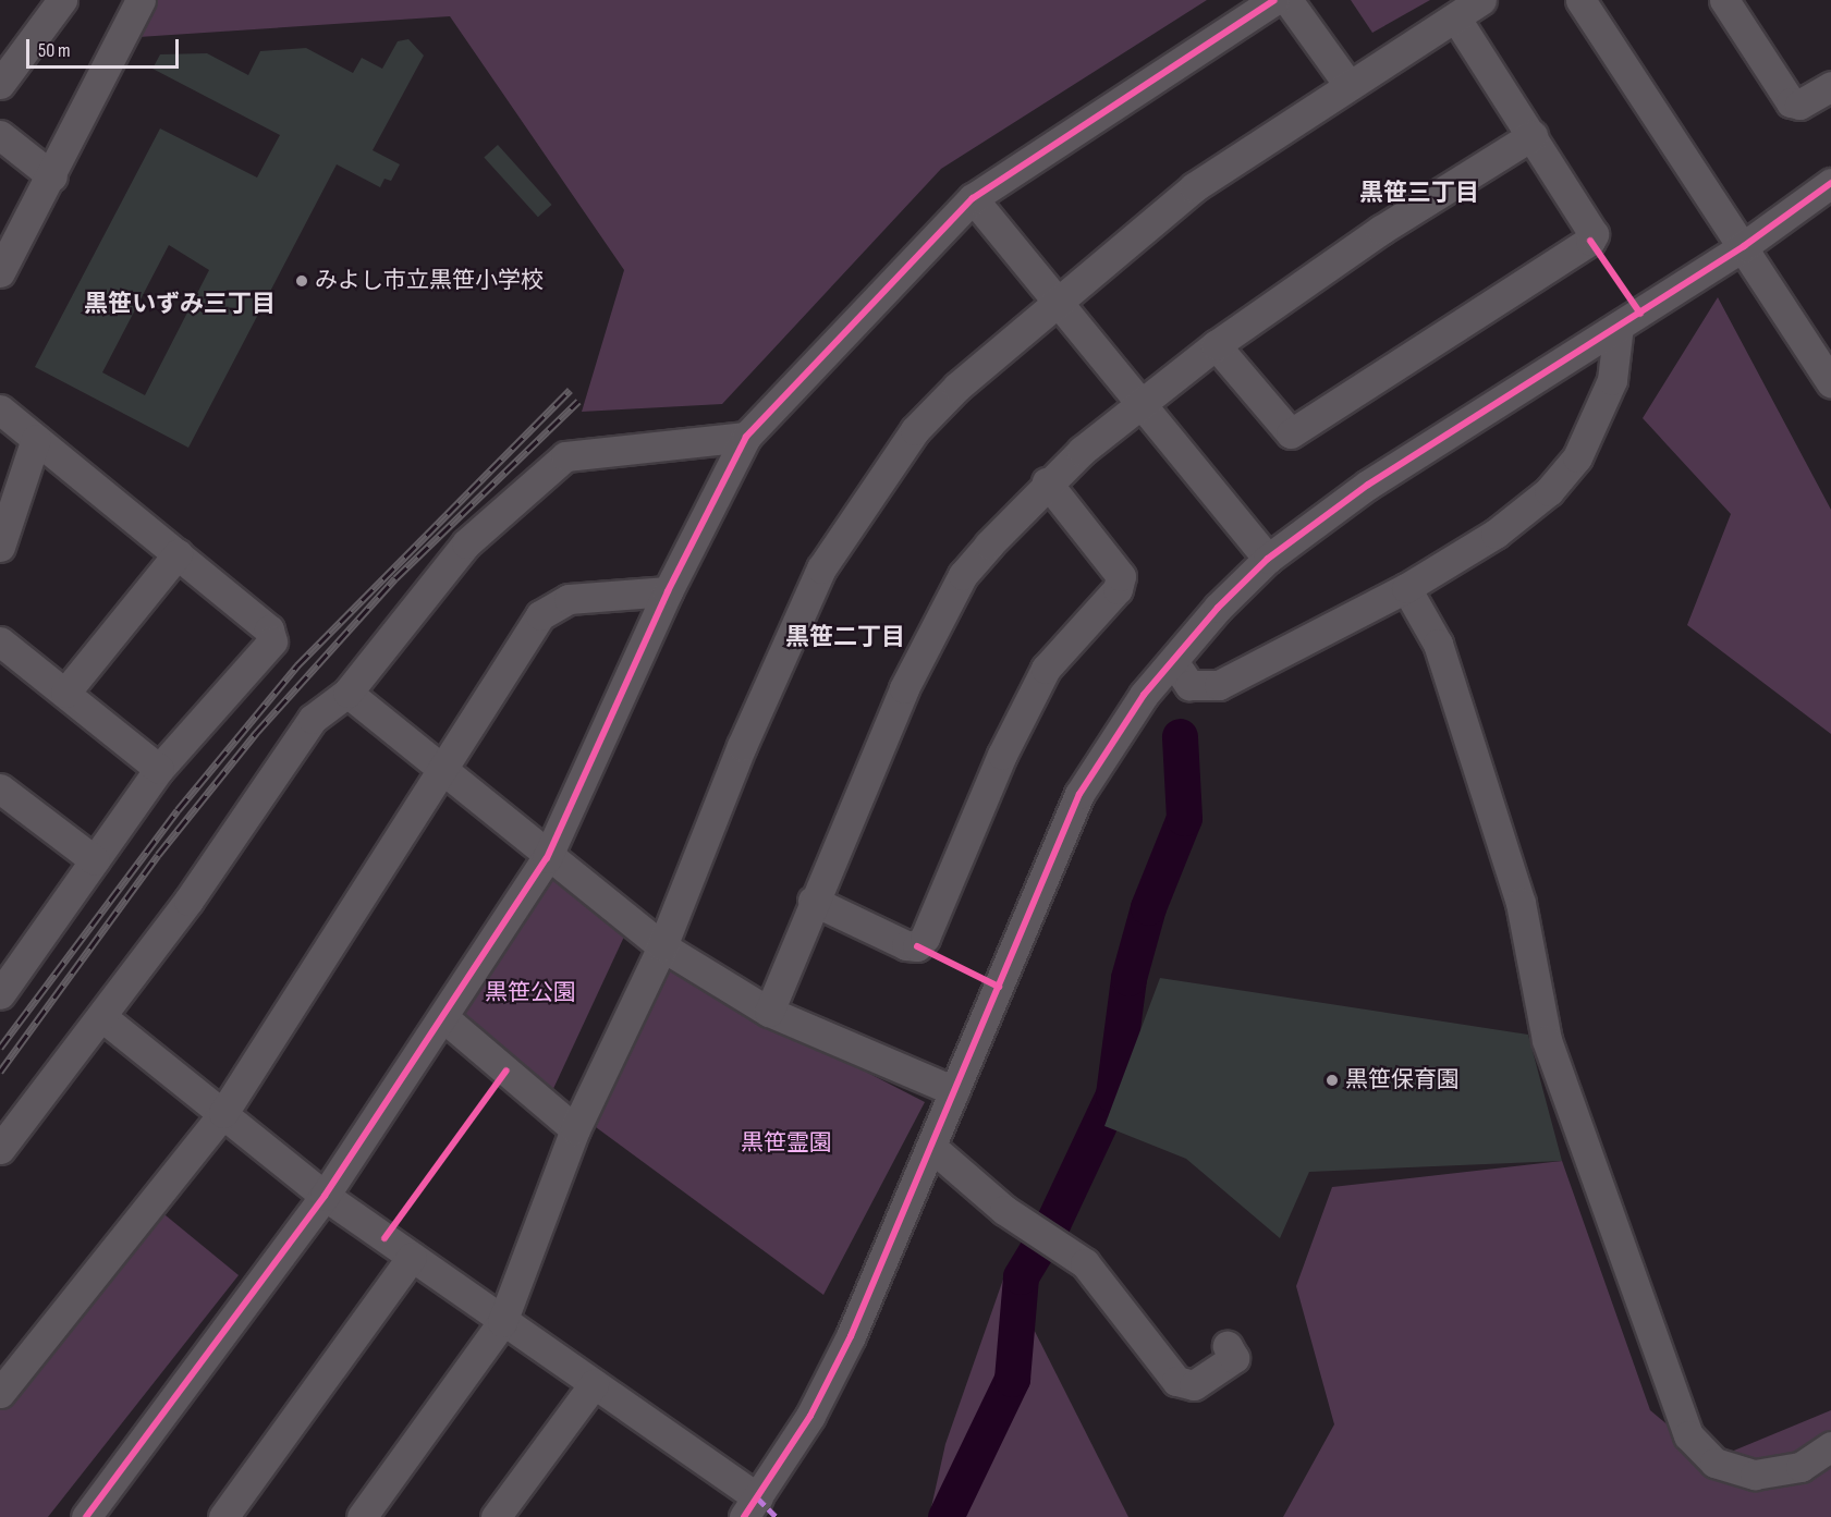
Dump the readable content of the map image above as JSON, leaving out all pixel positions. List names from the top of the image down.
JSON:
{
  "districts": ["黒笹三丁目", "黒笹いずみ三丁目", "黒笹二丁目"],
  "parks": ["黒笹公園", "黒笹霊園"],
  "places": ["みよし市立黒笹小学校", "黒笹保育園"],
  "scale_bar": "50 m"
}
